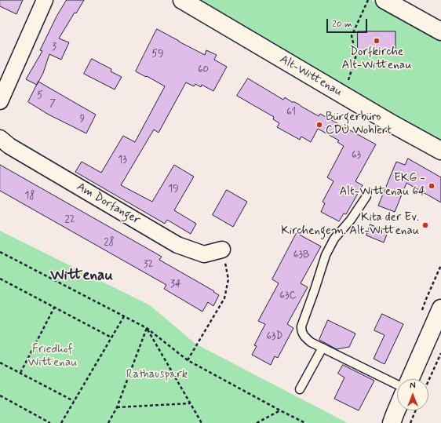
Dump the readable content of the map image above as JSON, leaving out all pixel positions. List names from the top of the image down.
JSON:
{
  "streets": {
    "main road": ["Alt-Wittenau"],
    "street": ["Am Dorfanger"]
  },
  "districts": ["Wittenau"],
  "parks": ["Friedhof Wittenau", "Rathauspark"],
  "places": [
    "Dorfkirche Alt-Wittenau",
    "Bürgerbüro CDU Wohlert",
    "EKG - Alt-Wittenau 64",
    "Kita der Ev. Kirchengem. Alt-Wittenau"
  ],
  "house_numbers": [
    "3",
    "59",
    "60",
    "5",
    "7",
    "61",
    "9",
    "63",
    "13",
    "19",
    "18",
    "22",
    "28",
    "63B",
    "32",
    "34",
    "63C",
    "63D"
  ],
  "scale_bar": "20 m",
  "north": "top"
}
